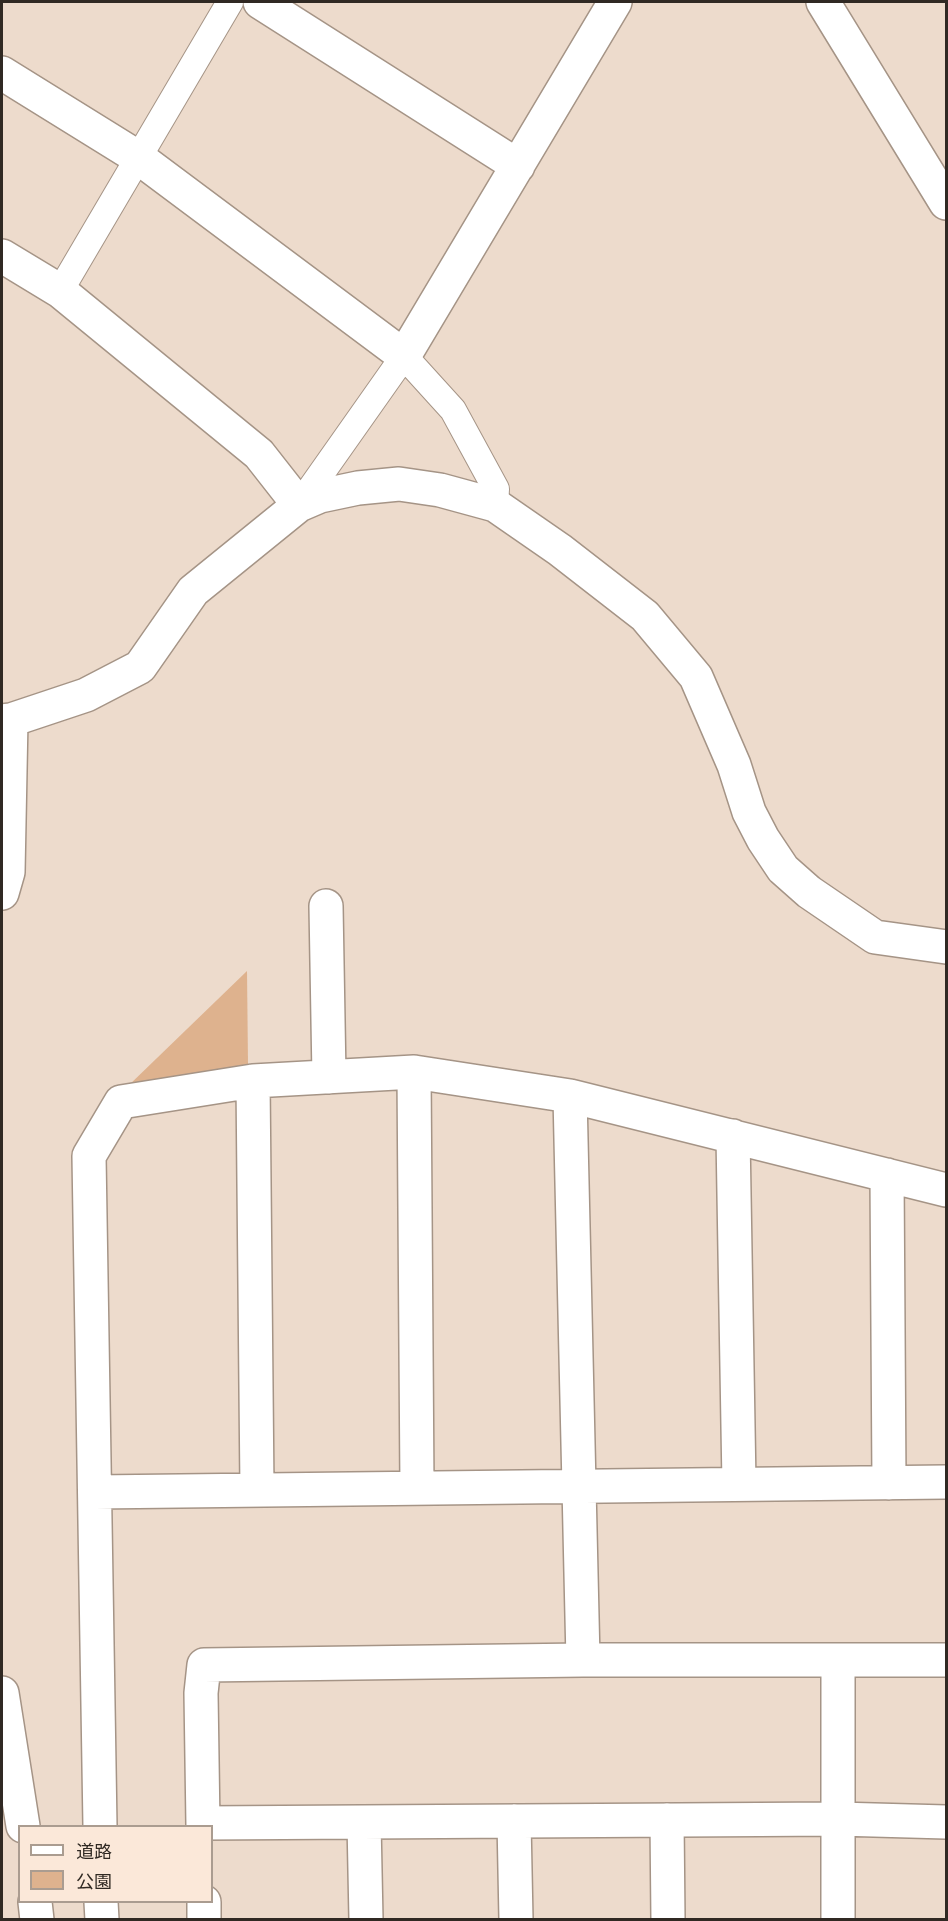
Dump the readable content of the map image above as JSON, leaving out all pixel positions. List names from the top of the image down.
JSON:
{
  "legend": ["道路", "公園"]
}
